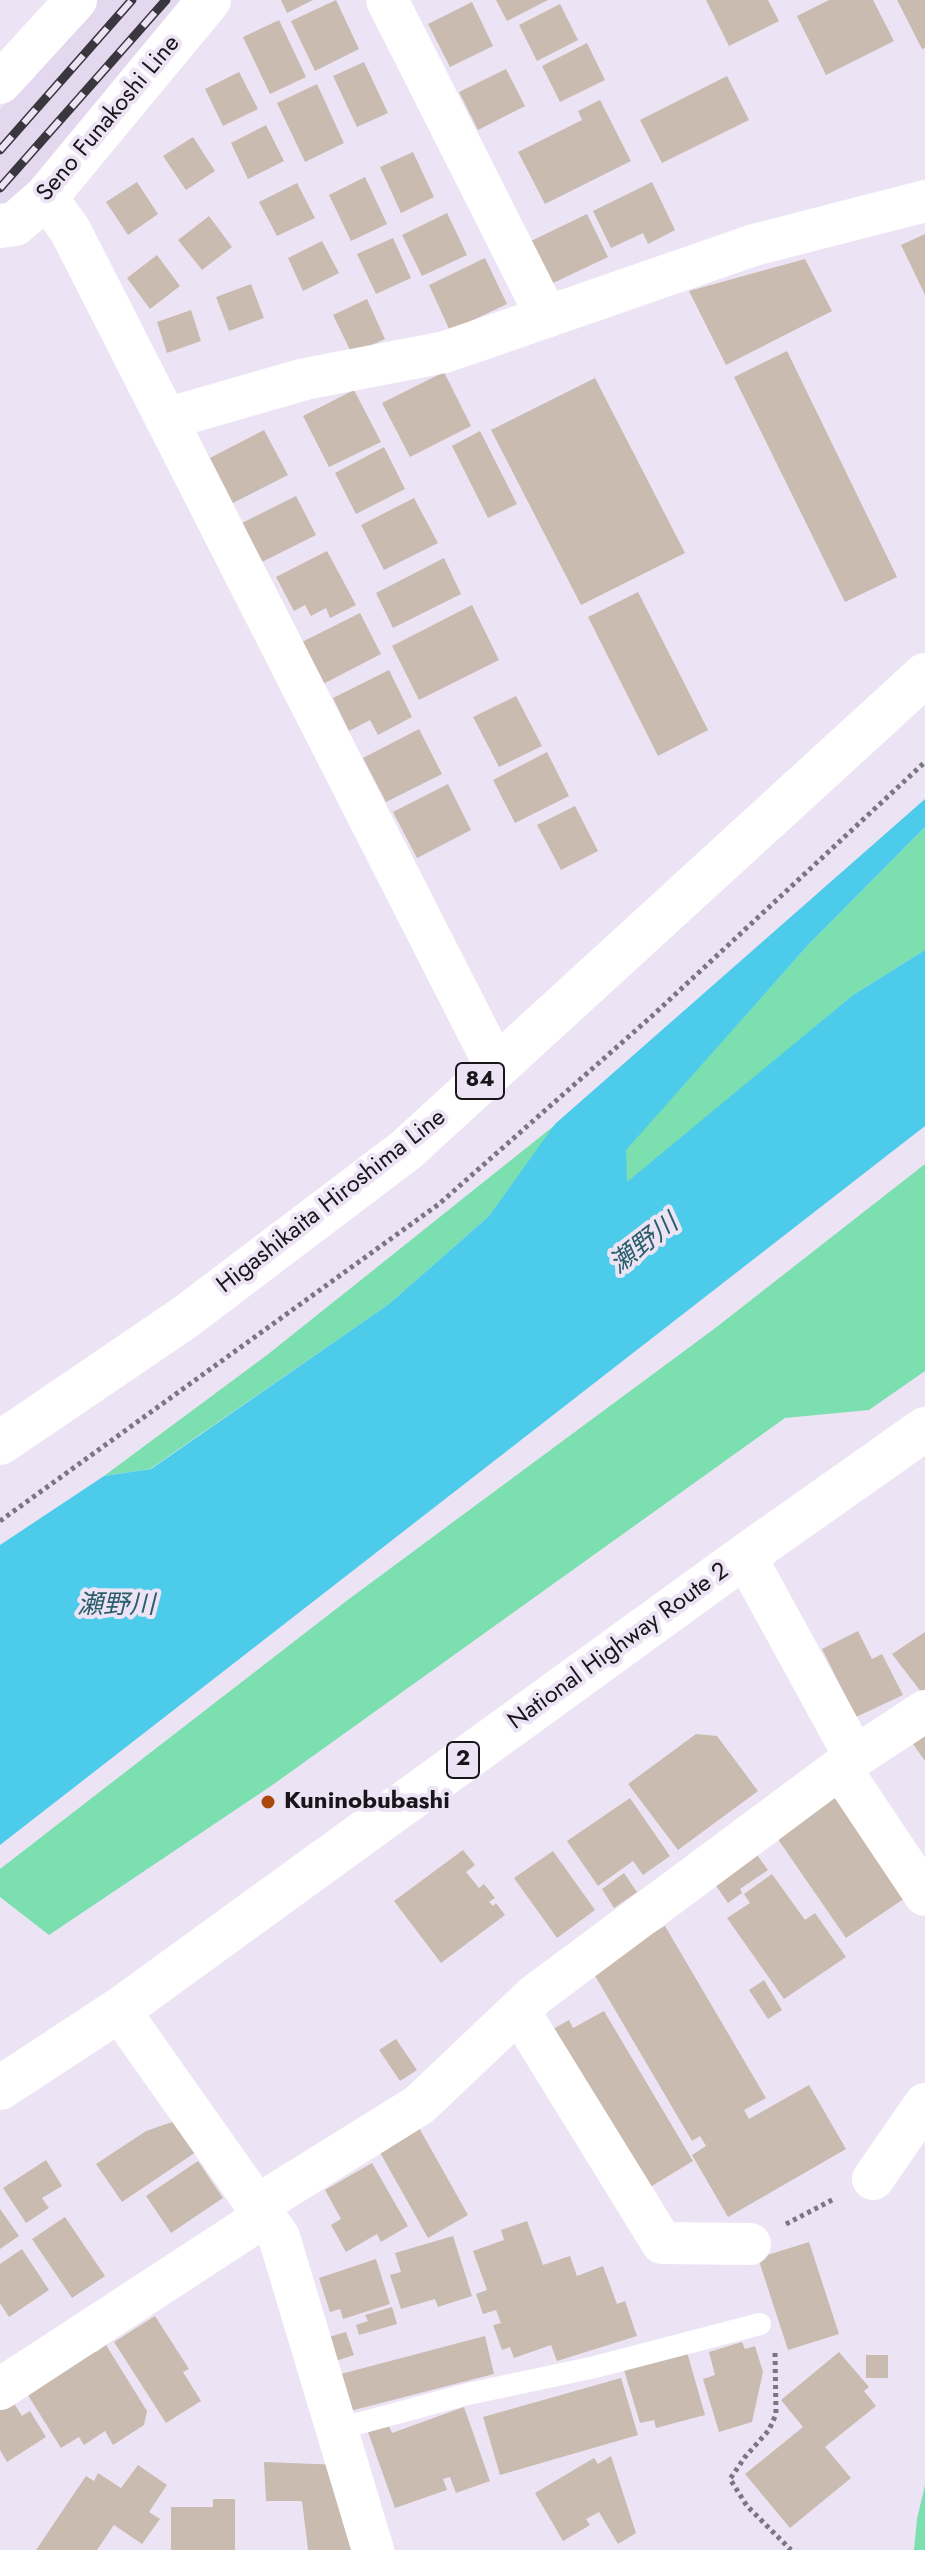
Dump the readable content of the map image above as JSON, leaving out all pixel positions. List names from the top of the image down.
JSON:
{
  "streets": {
    "main road": [
      "Seno Funakoshi Line",
      "84",
      "Higashikaita Hiroshima Line",
      "National Highway Route 2",
      "2"
    ]
  },
  "water": ["瀬野川"],
  "places": ["Kuninobubashi"]
}
